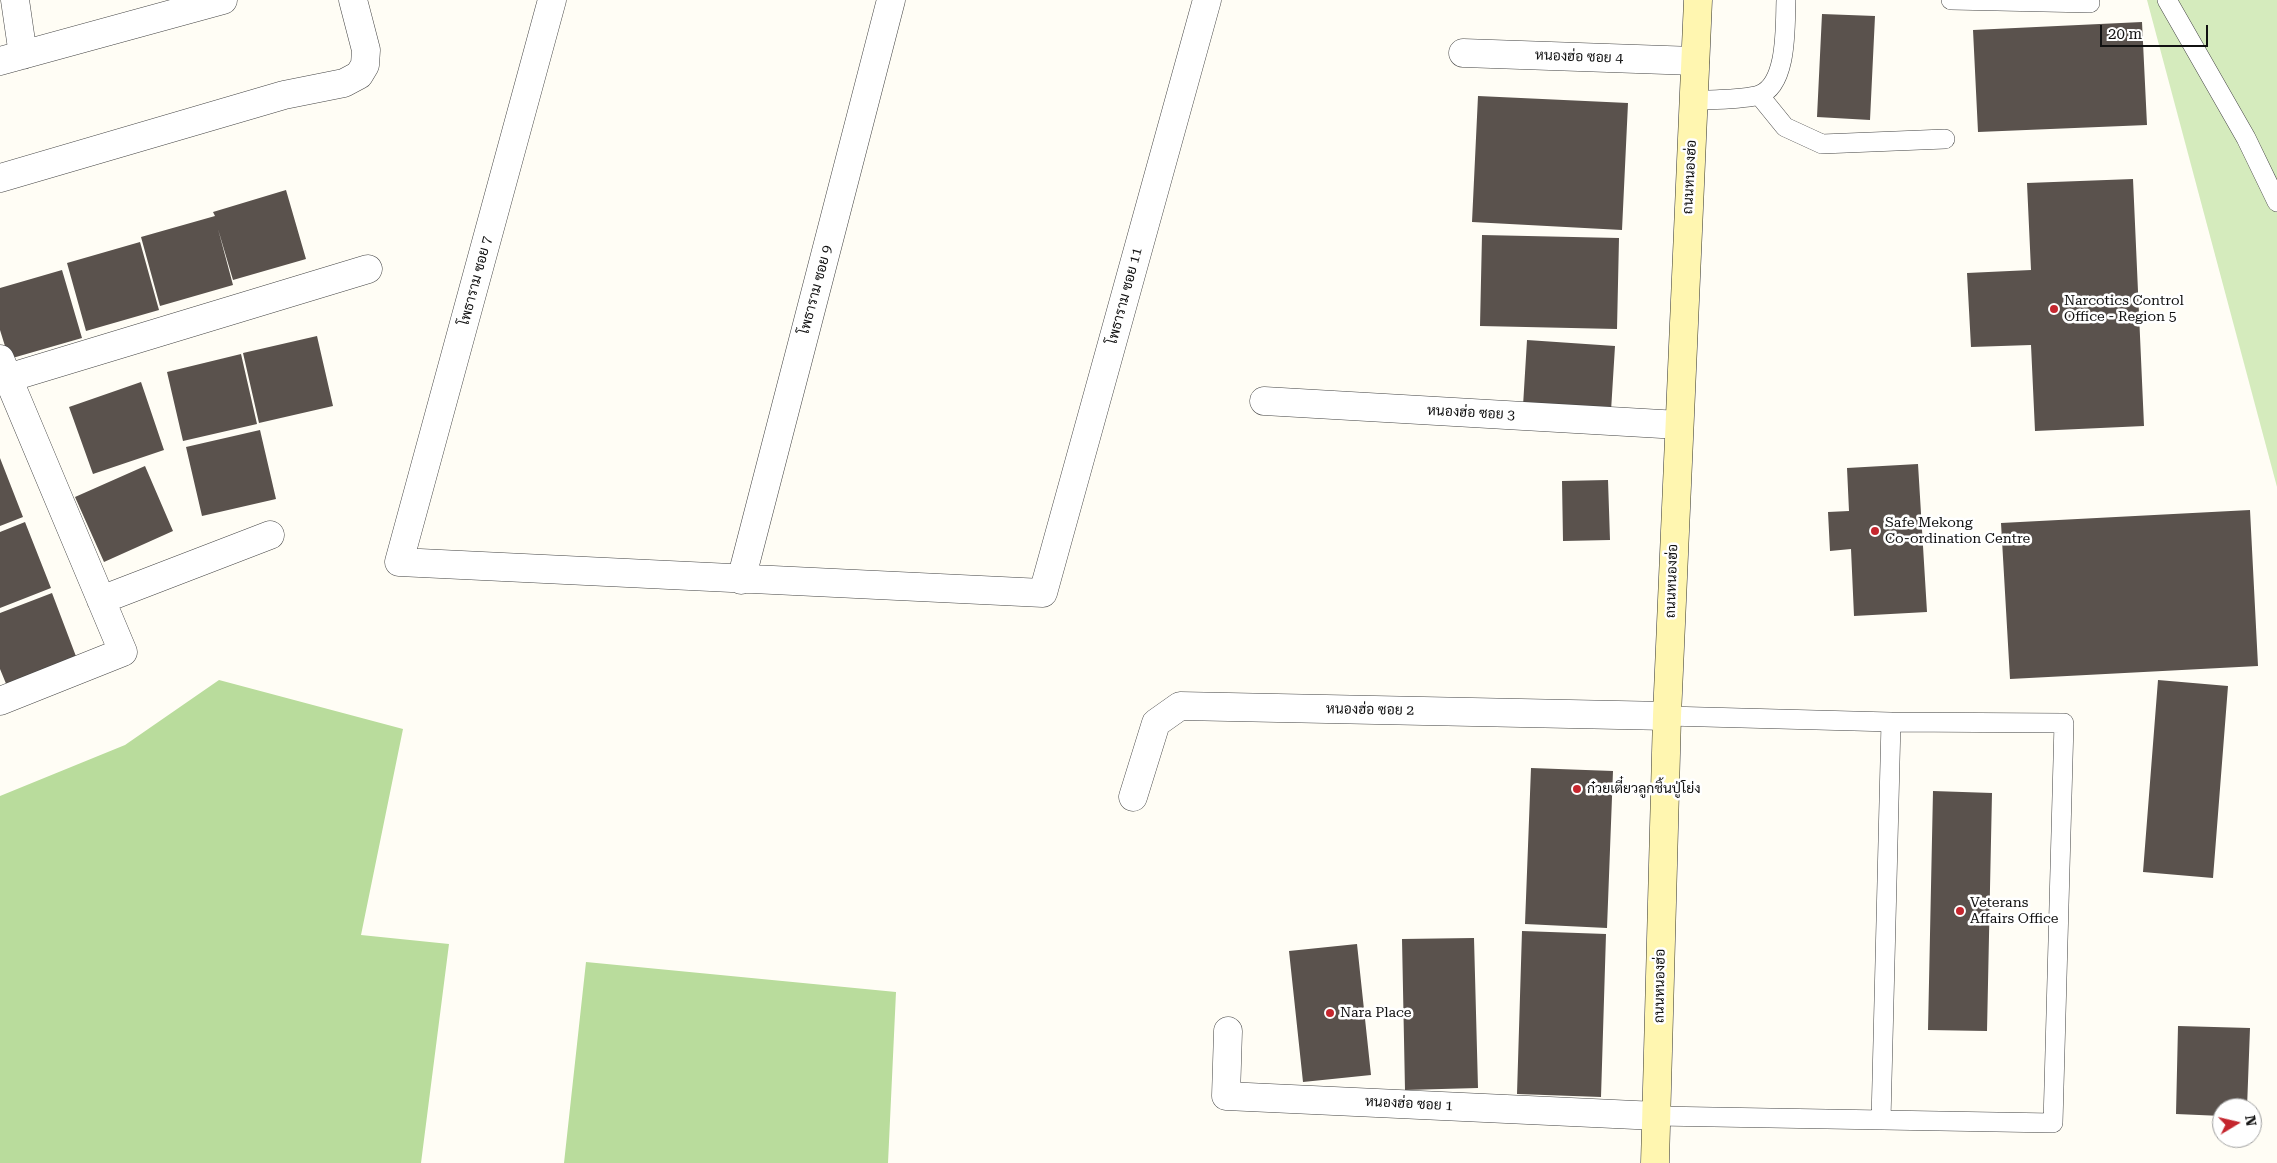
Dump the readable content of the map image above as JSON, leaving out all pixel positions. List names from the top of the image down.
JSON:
{
  "streets": {
    "main road": ["ถนนหนองฮ่อ"],
    "street": [
      "หนองฮ่อ ซอย 4",
      "โพธาราม ซอย 7",
      "โพธาราม ซอย 9",
      "โพธาราม ซอย 11",
      "หนองฮ่อ ซอย 3",
      "หนองฮ่อ ซอย 2",
      "หนองฮ่อ ซอย 1"
    ]
  },
  "crossings": [
    ["หนองฮ่อ ซอย 4", "ถนนหนองฮ่อ"],
    ["ถนนหนองฮ่อ", "หนองฮ่อ ซอย 3"],
    ["ถนนหนองฮ่อ", "หนองฮ่อ ซอย 2"],
    ["ถนนหนองฮ่อ", "หนองฮ่อ ซอย 1"],
    ["โพธาราม ซอย 7", "โพธาราม ซอย 9"],
    ["โพธาราม ซอย 7", "โพธาราม ซอย 11"],
    ["โพธาราม ซอย 9", "โพธาราม ซอย 11"]
  ],
  "places": [
    "Narcotics Control Office - Region 5",
    "Safe Mekong Co-ordination Centre",
    "ก๋วยเตี๋ยวลูกชิ้นปู่โย่ง",
    "Veterans Affairs Office",
    "Nara Place"
  ],
  "scale_bar": "20 m",
  "north": "right"
}
